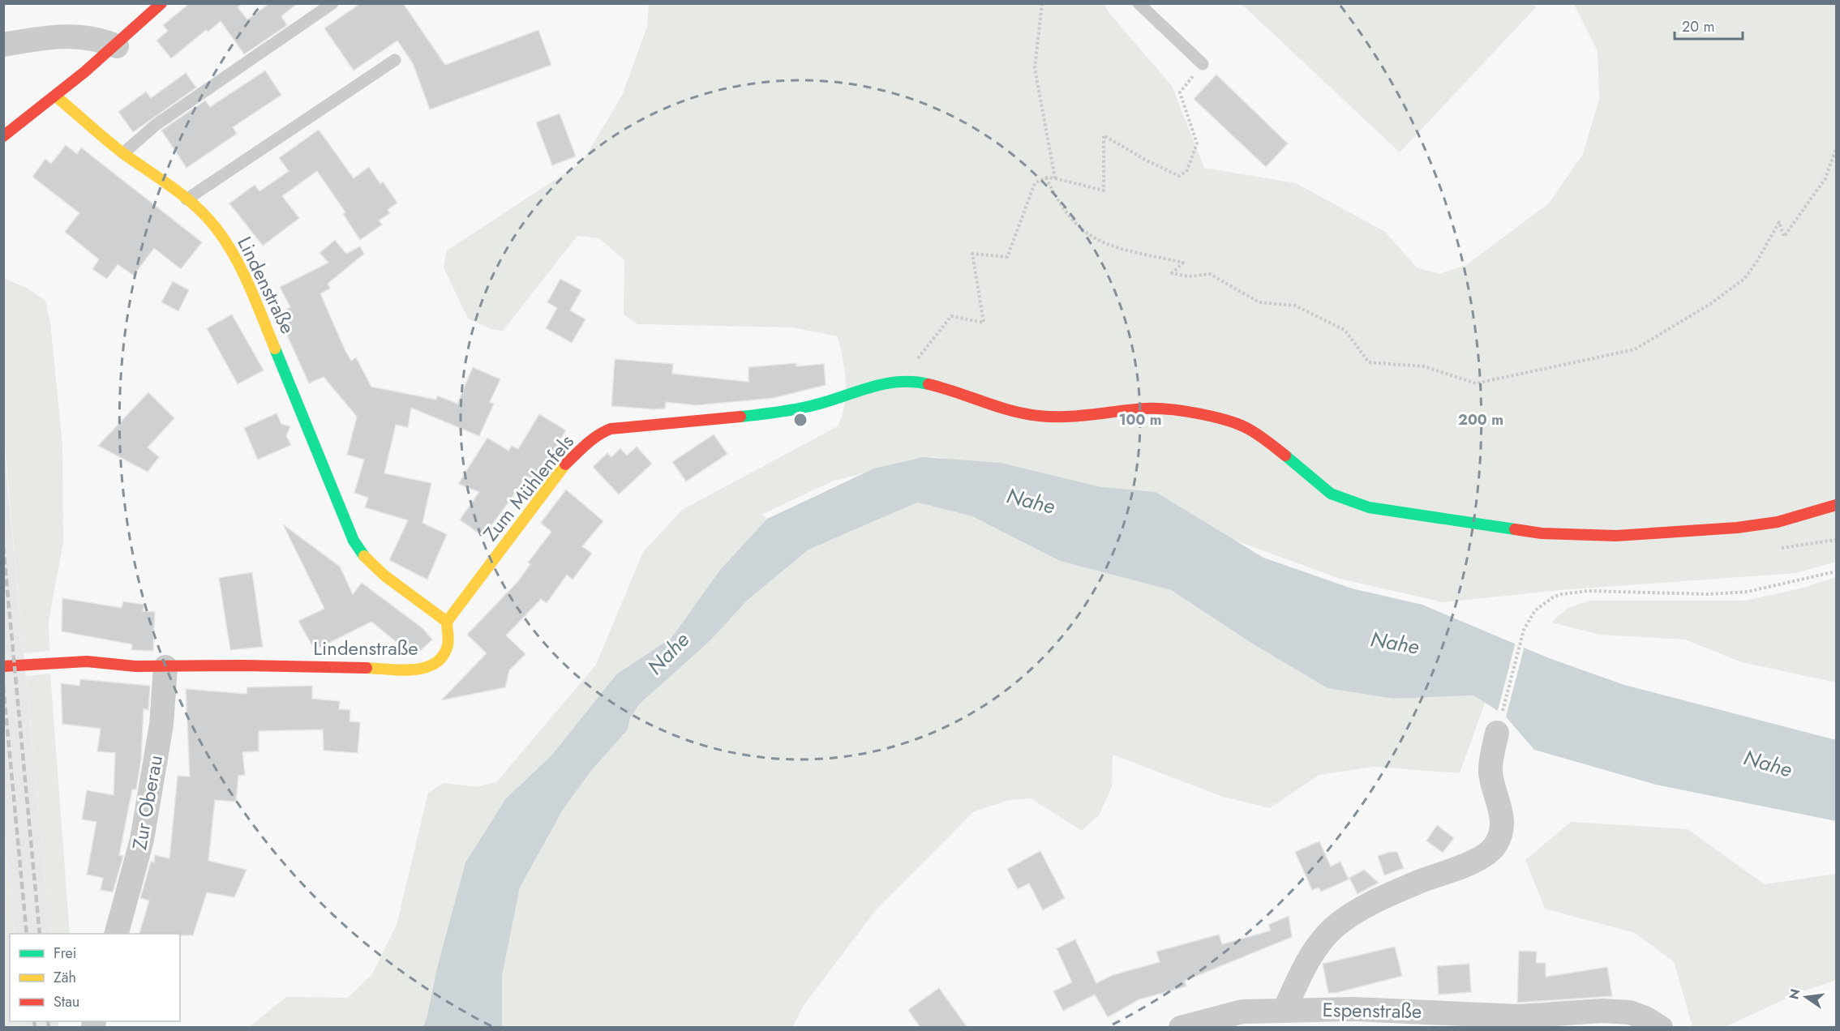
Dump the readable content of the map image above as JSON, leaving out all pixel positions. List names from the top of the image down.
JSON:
{
  "streets": {
    "street": [
      "Lindenstraße",
      "Zum Mühlenfels",
      "Zur Oberau",
      "Espenstraße"
    ]
  },
  "crossings": [
    ["Lindenstraße", "Zum Mühlenfels"],
    ["Lindenstraße", "Zur Oberau"]
  ],
  "water": ["Nahe"],
  "legend": ["Frei", "Zäh", "Stau"],
  "scale_bar": "20 m",
  "north": "left",
  "rings": ["100 m", "200 m"]
}
